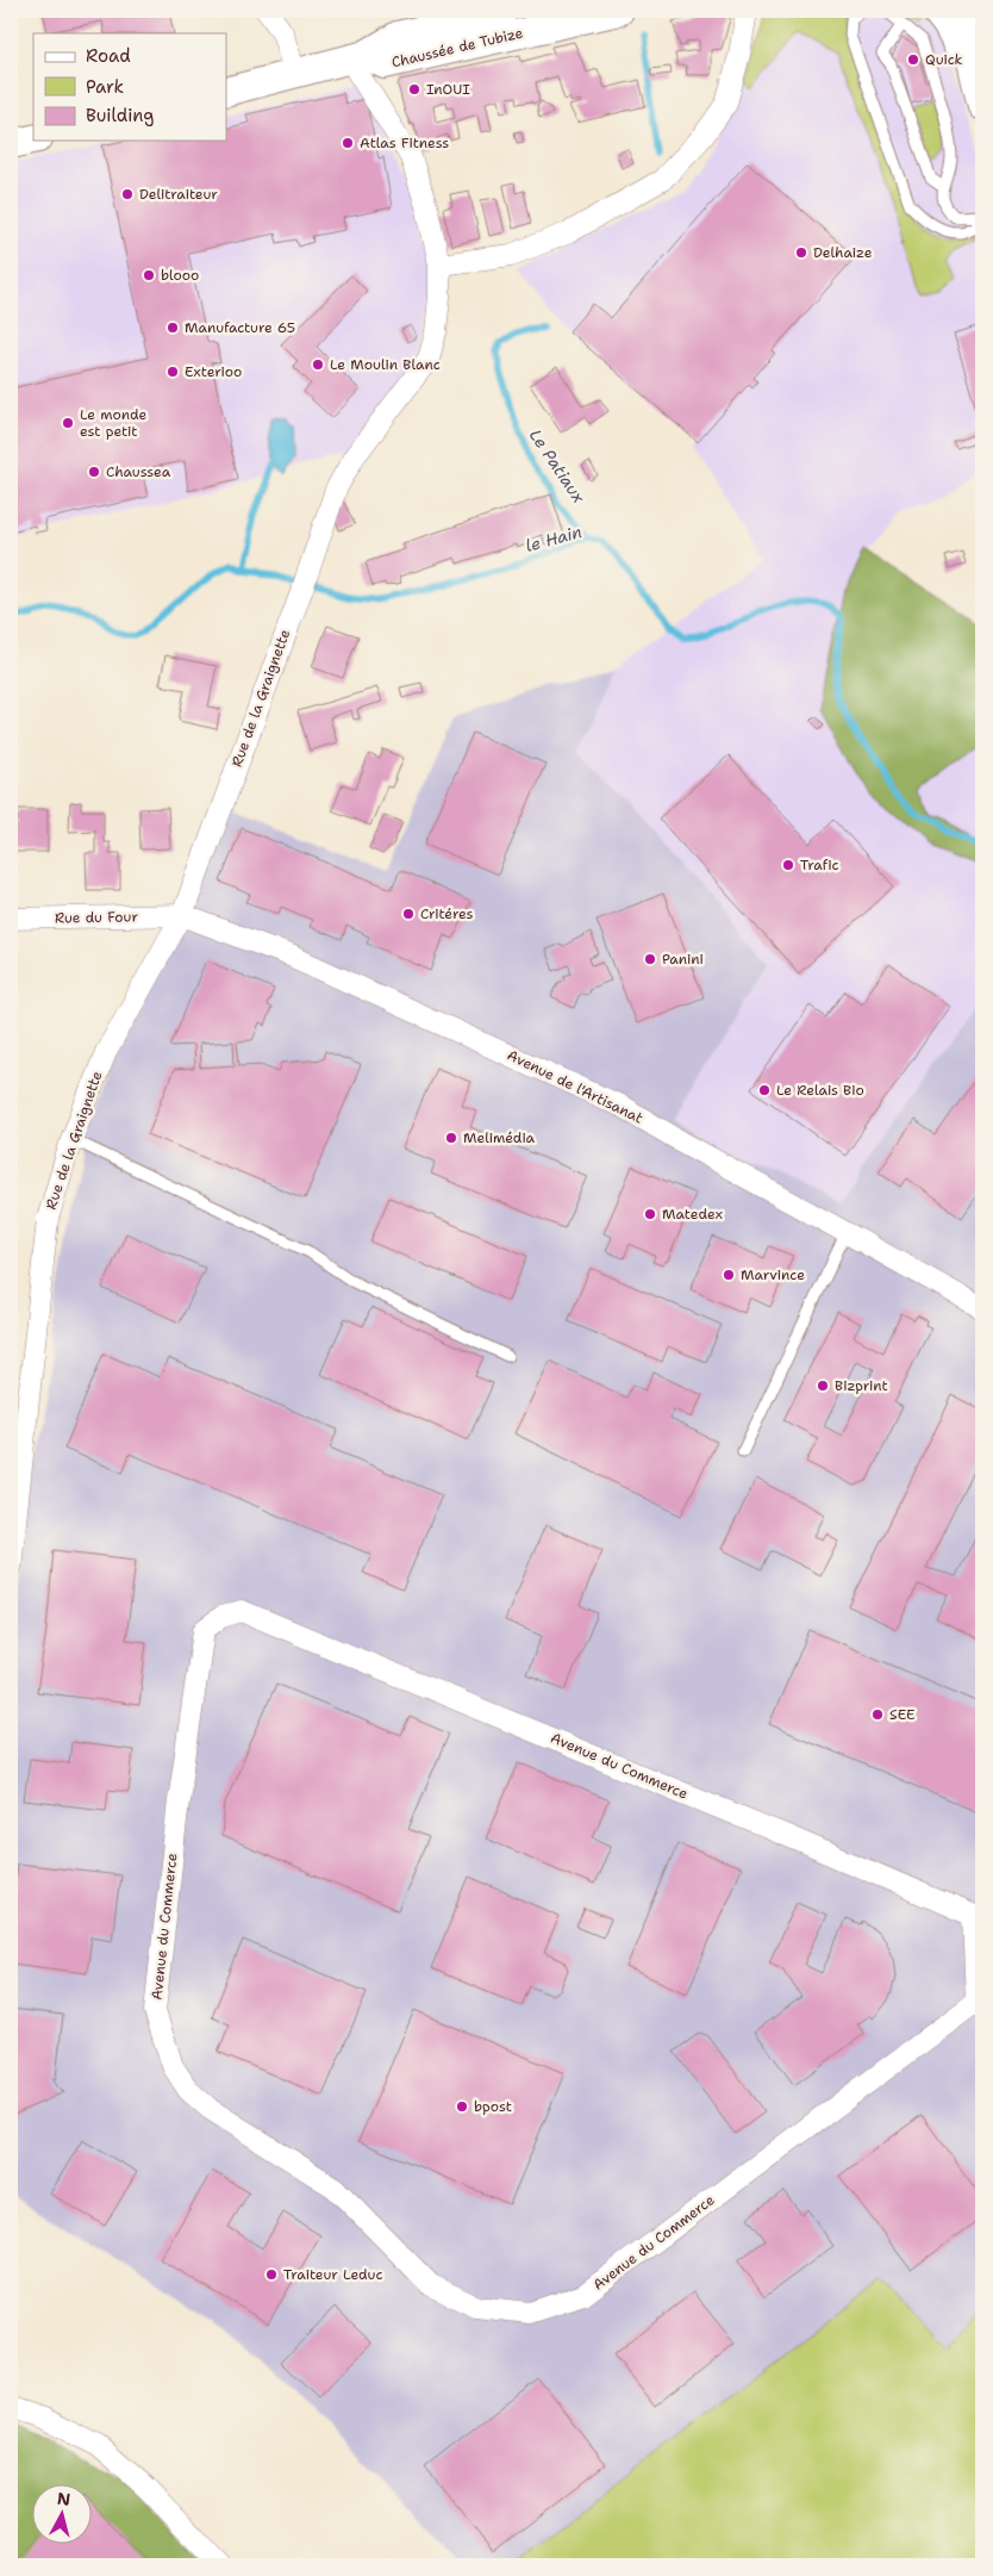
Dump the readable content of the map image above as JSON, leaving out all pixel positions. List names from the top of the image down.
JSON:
{
  "streets": {
    "main road": ["Chaussée de Tubize"],
    "street": [
      "Rue de la Graignette",
      "Rue du Four",
      "Avenue de l'Artisanat",
      "Avenue du Commerce"
    ]
  },
  "crossings": [
    ["Chaussée de Tubize", "Rue de la Graignette"],
    ["Rue de la Graignette", "Rue du Four"],
    ["Rue de la Graignette", "Avenue de l'Artisanat"],
    ["Rue du Four", "Avenue de l'Artisanat"]
  ],
  "water": ["Le Patiaux", "le Hain"],
  "places": [
    "Quick",
    "InOUI",
    "Atlas Fitness",
    "Delitraiteur",
    "Delhaize",
    "blooo",
    "Manufacture 65",
    "Le Moulin Blanc",
    "Exterioo",
    "Le monde est petit",
    "Chaussea",
    "Trafic",
    "Critéres",
    "Panini",
    "Le Relais Bio",
    "Melimédia",
    "Matedex",
    "Marvince",
    "Bizprint",
    "SEE",
    "bpost",
    "Traiteur Leduc"
  ],
  "legend": ["Road", "Park", "Building"],
  "north": "top"
}
